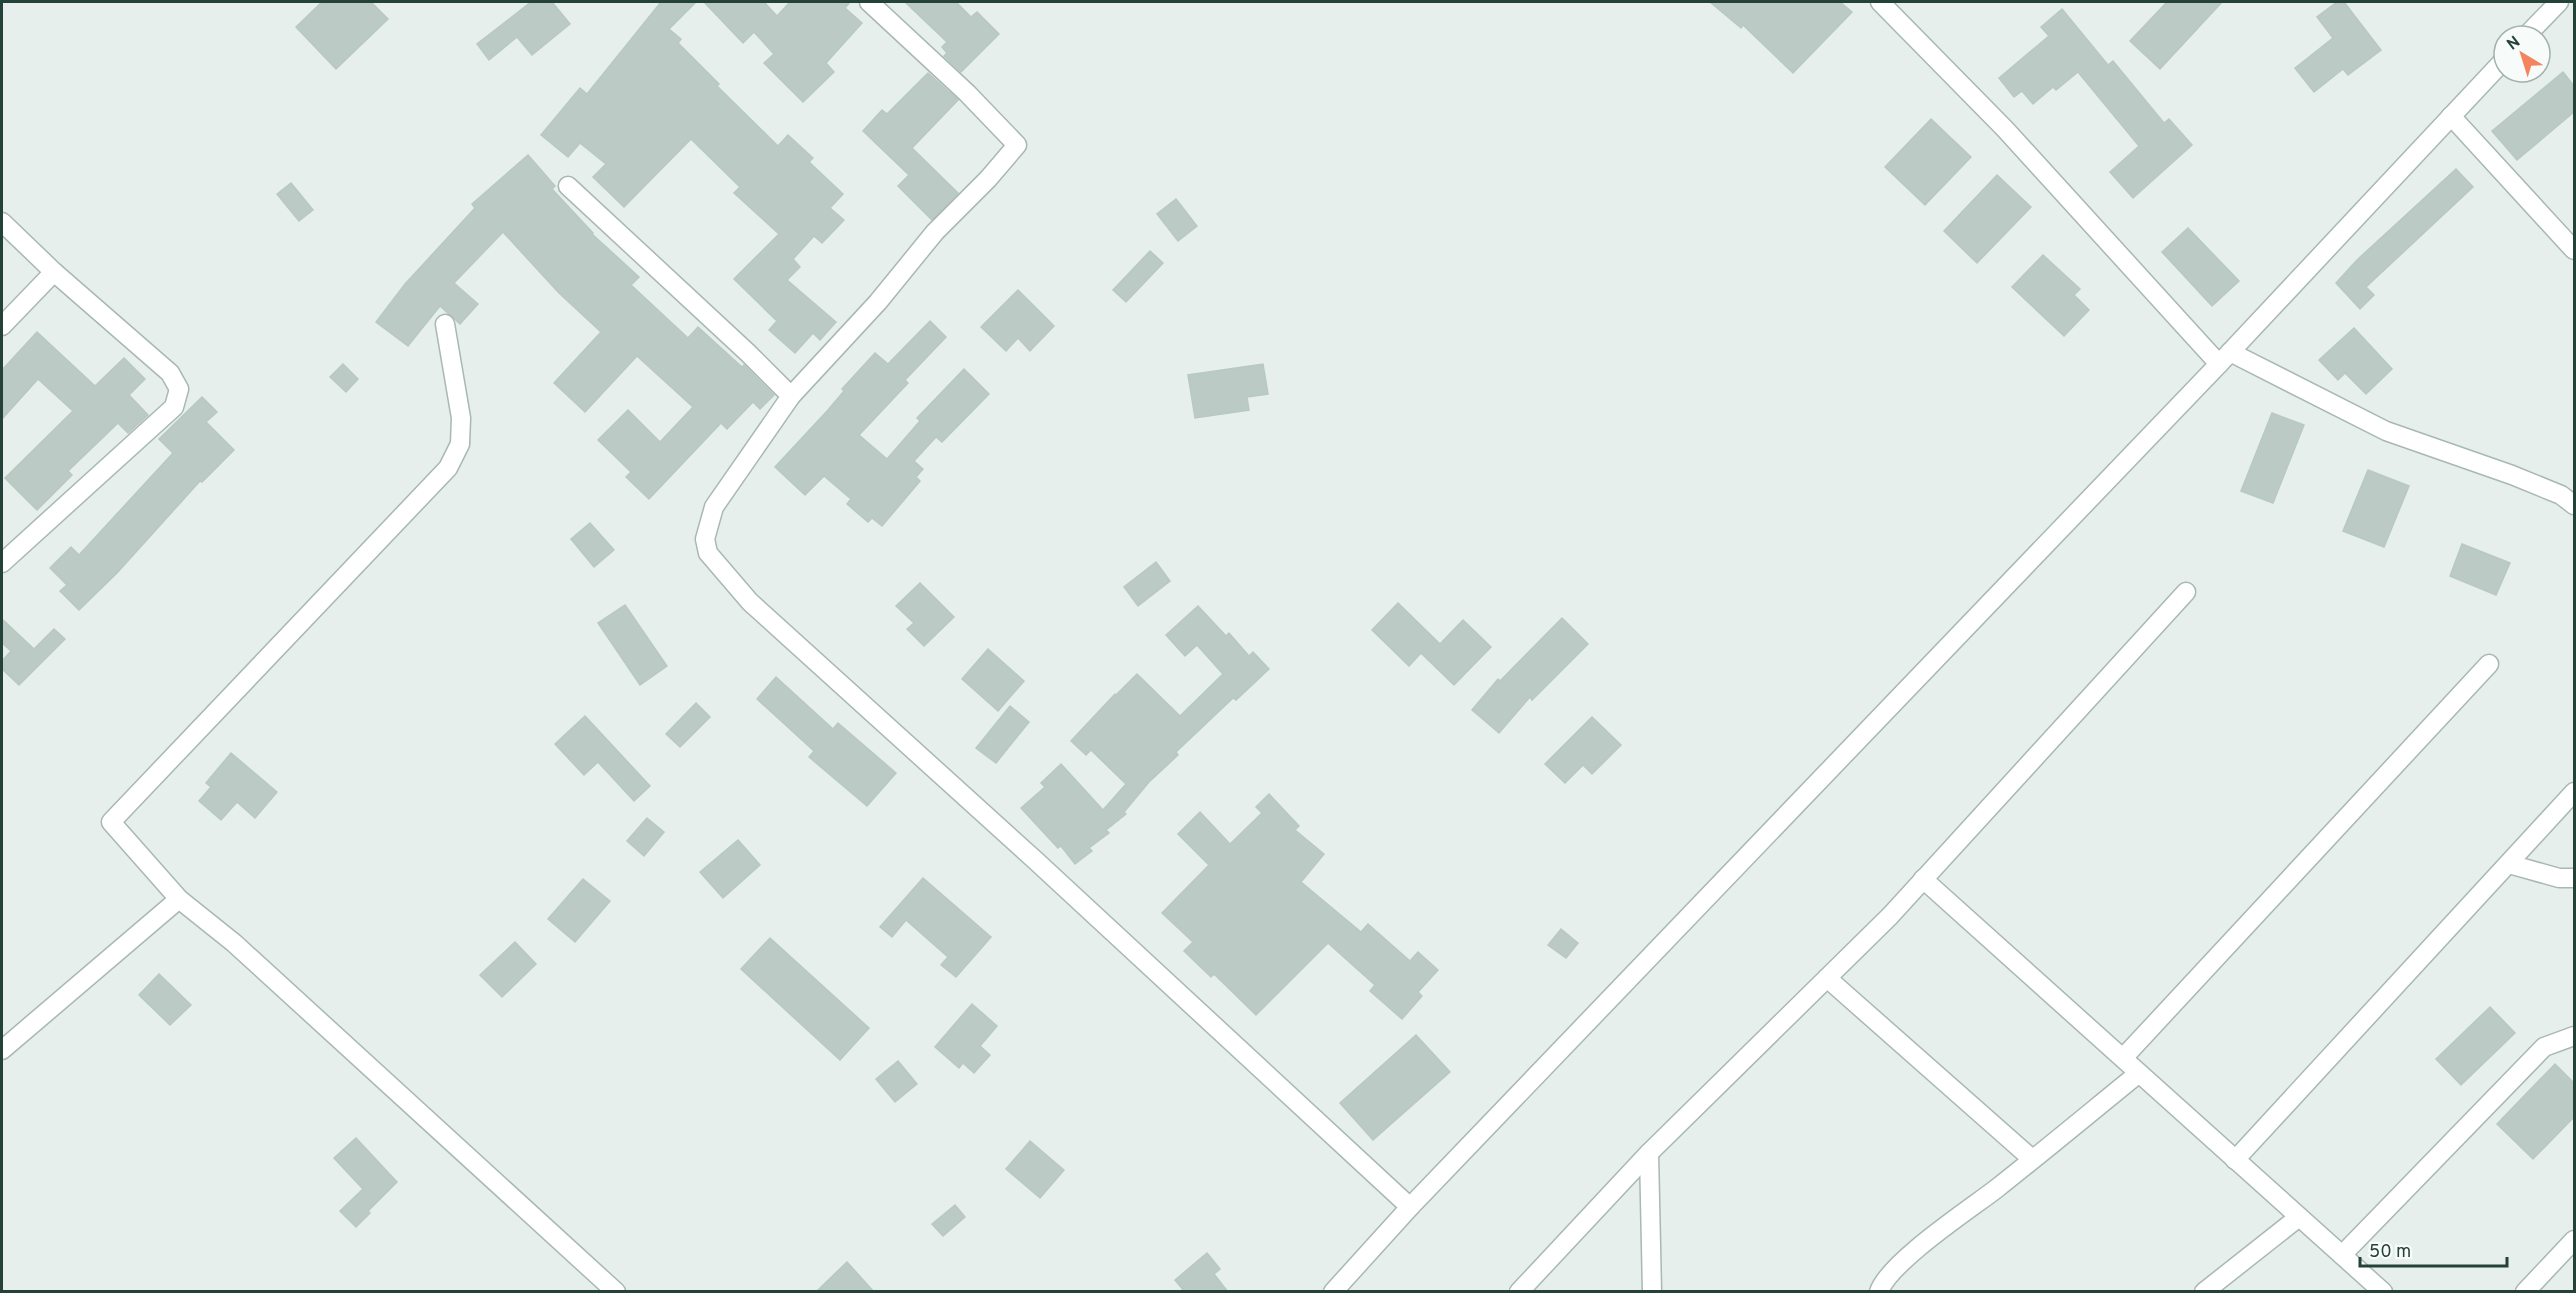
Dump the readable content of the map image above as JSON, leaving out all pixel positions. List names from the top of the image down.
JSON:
{
  "scale_bar": "50 m",
  "north": "top left"
}
